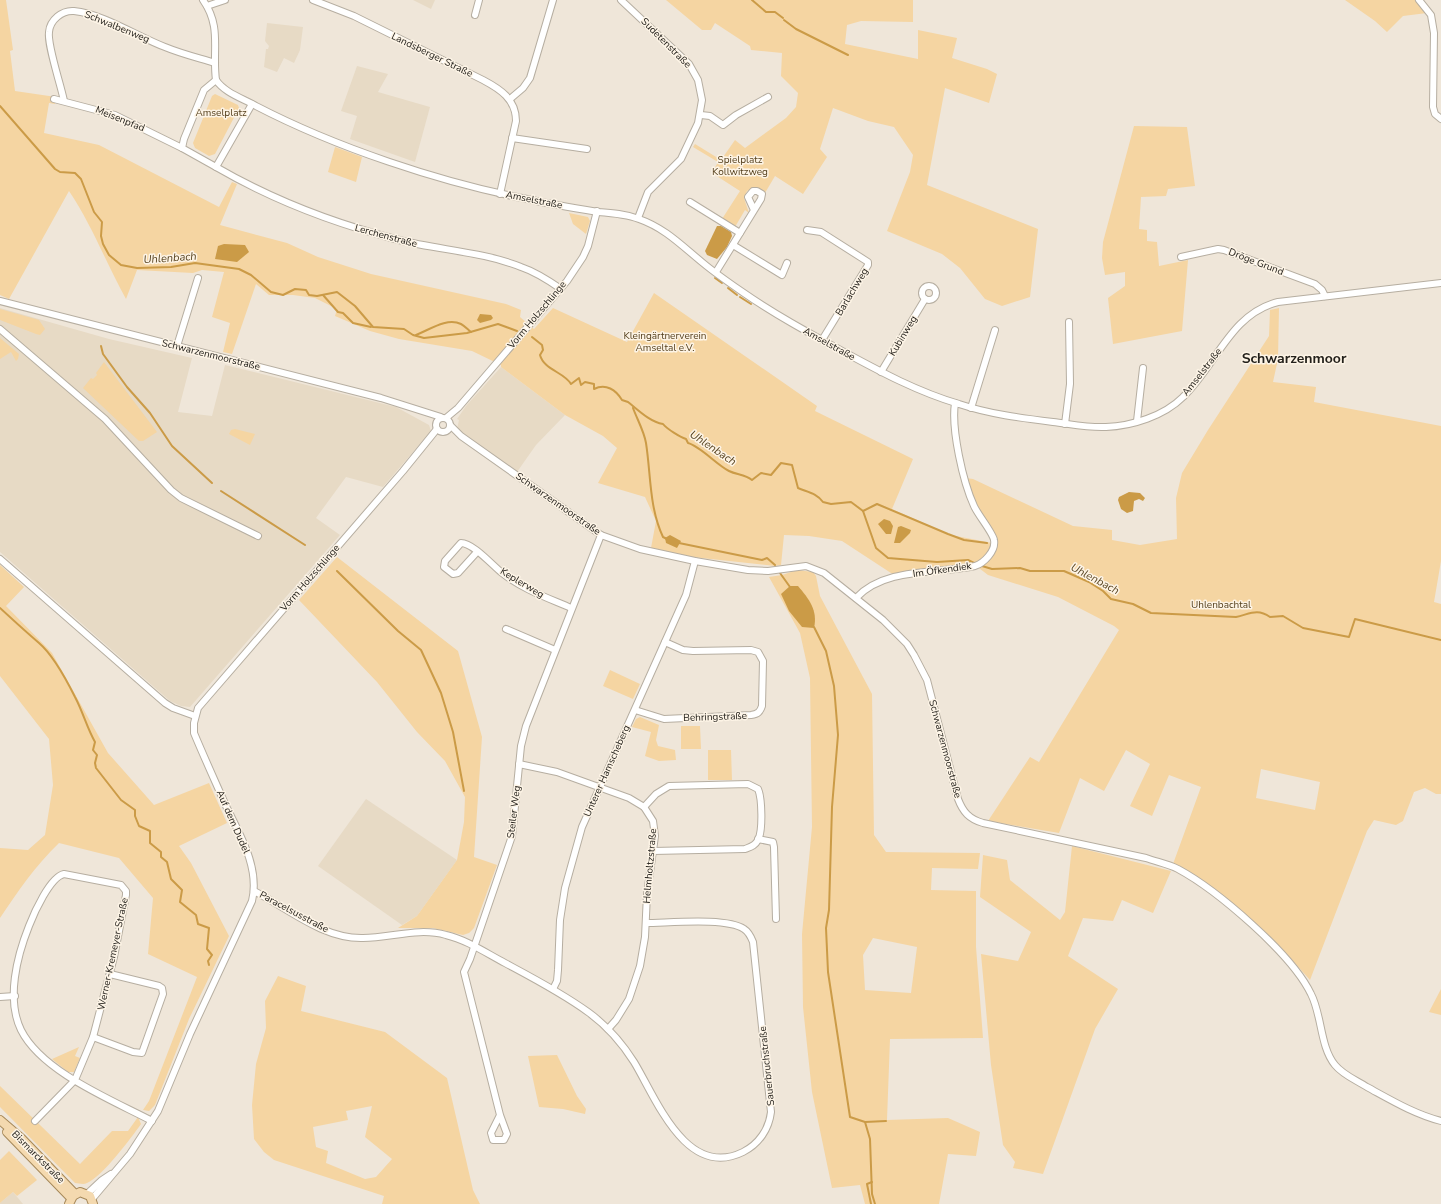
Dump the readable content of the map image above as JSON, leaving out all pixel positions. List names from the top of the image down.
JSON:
{
  "streets": {
    "main road": ["Bismarckstraße"],
    "street": [
      "Schwalbenweg",
      "Sudetenstraße",
      "Landsberger Straße",
      "Meisenpfad",
      "Amselstraße",
      "Lerchenstraße",
      "Dröge Grund",
      "Barlachweg",
      "Vorm Holzschlinge",
      "Kubinweg",
      "Schwarzenmoorstraße",
      "Im Öfkendiek",
      "Keplerweg",
      "Behringstraße",
      "Unterer Hamscheberg",
      "Steiler Weg",
      "Auf dem Dudel",
      "Helmholtzstraße",
      "Paracelsusstraße",
      "Werner-Kremeyer-Straße",
      "Sauerbruchstraße"
    ]
  },
  "crossings": [
    ["Schwalbenweg", "Meisenpfad"],
    ["Sudetenstraße", "Amselstraße"],
    ["Amselstraße", "Dröge Grund"],
    ["Amselstraße", "Barlachweg"],
    ["Amselstraße", "Vorm Holzschlinge"],
    ["Amselstraße", "Kubinweg"],
    ["Amselstraße", "Im Öfkendiek"],
    ["Lerchenstraße", "Vorm Holzschlinge"],
    ["Vorm Holzschlinge", "Schwarzenmoorstraße"],
    ["Vorm Holzschlinge", "Auf dem Dudel"],
    ["Schwarzenmoorstraße", "Im Öfkendiek"],
    ["Schwarzenmoorstraße", "Unterer Hamscheberg"],
    ["Schwarzenmoorstraße", "Steiler Weg"],
    ["Keplerweg", "Steiler Weg"],
    ["Behringstraße", "Unterer Hamscheberg"],
    ["Unterer Hamscheberg", "Sauerbruchstraße"],
    ["Steiler Weg", "Paracelsusstraße"],
    ["Steiler Weg", "Sauerbruchstraße"],
    ["Auf dem Dudel", "Paracelsusstraße"],
    ["Helmholtzstraße", "Sauerbruchstraße"],
    ["Paracelsusstraße", "Sauerbruchstraße"]
  ],
  "districts": ["Schwarzenmoor"],
  "water": ["Uhlenbach"],
  "parks": [
    "Amselplatz",
    "Spielplatz Kollwitzweg",
    "Kleingärtnerverein Amseltal e.V.",
    "Uhlenbachtal"
  ]
}
